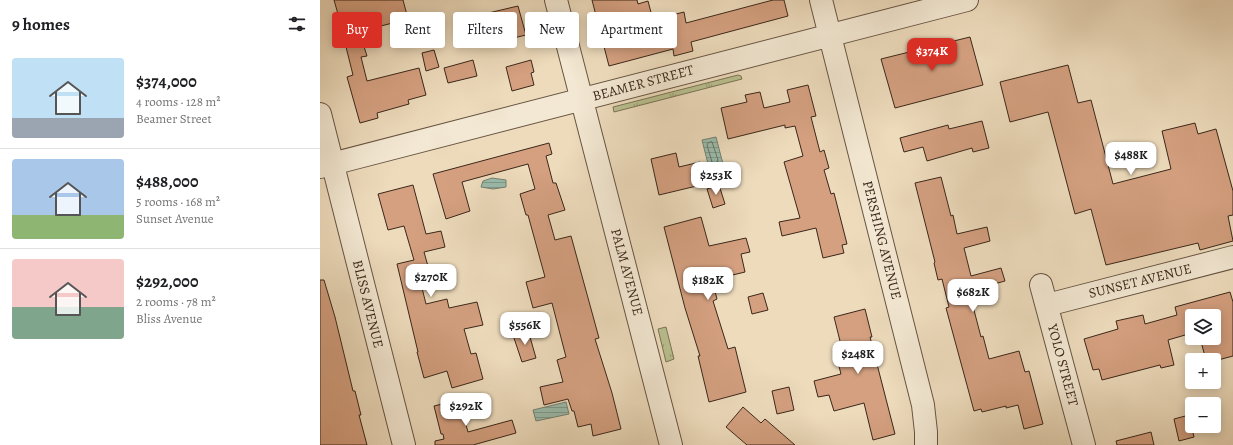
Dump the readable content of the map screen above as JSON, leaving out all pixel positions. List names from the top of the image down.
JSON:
{
  "streets": {
    "street": [
      "BEAMER STREET",
      "PERSHING AVENUE",
      "PALM AVENUE",
      "SUNSET AVENUE",
      "BLISS AVENUE",
      "YOLO STREET"
    ]
  },
  "crossings": [
    ["BEAMER STREET", "PERSHING AVENUE"],
    ["BEAMER STREET", "PALM AVENUE"],
    ["BEAMER STREET", "BLISS AVENUE"],
    ["SUNSET AVENUE", "YOLO STREET"]
  ],
  "page": {
    "heading": "9 homes",
    "chip": [
      "Buy",
      "Rent",
      "Filters",
      "New",
      "Apartment"
    ],
    "price": [
      "$374K",
      "$488K",
      "$253K",
      "$270K",
      "$182K",
      "$682K",
      "$556K",
      "$248K",
      "$292K"
    ],
    "list": [
      {
        "name": "$374,000",
        "note": "4 rooms · 128 m² · Beamer Street"
      },
      {
        "name": "$488,000",
        "note": "5 rooms · 168 m² · Sunset Avenue"
      },
      {
        "name": "$292,000",
        "note": "2 rooms · 78 m² · Bliss Avenue"
      }
    ],
    "map_buttons": ["+", "−"]
  }
}
